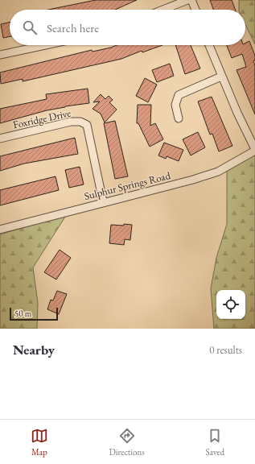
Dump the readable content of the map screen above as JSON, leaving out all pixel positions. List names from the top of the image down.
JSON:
{
  "streets": {
    "street": ["Foxridge Drive", "Sulphur Springs Road"]
  },
  "crossings": [
    ["Foxridge Drive", "Sulphur Springs Road"]
  ],
  "scale_bar": "50 m",
  "page": {
    "search": "Search here",
    "scale": "50 m",
    "heading": ["Nearby", "0 results"],
    "nav": ["Map", "Directions", "Saved"]
  }
}
